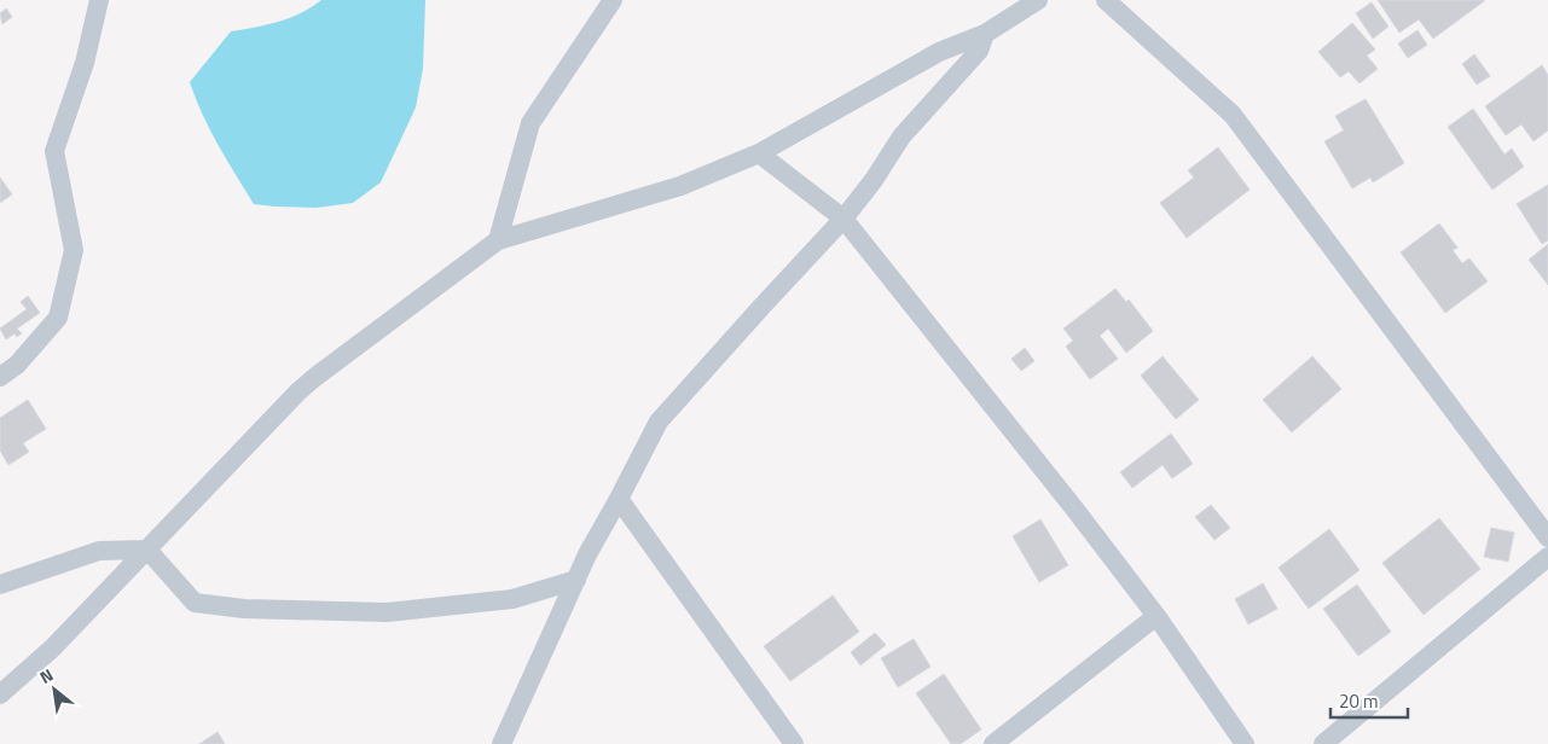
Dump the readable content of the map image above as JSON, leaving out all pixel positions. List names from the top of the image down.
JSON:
{
  "scale_bar": "20 m",
  "north": "top left"
}
